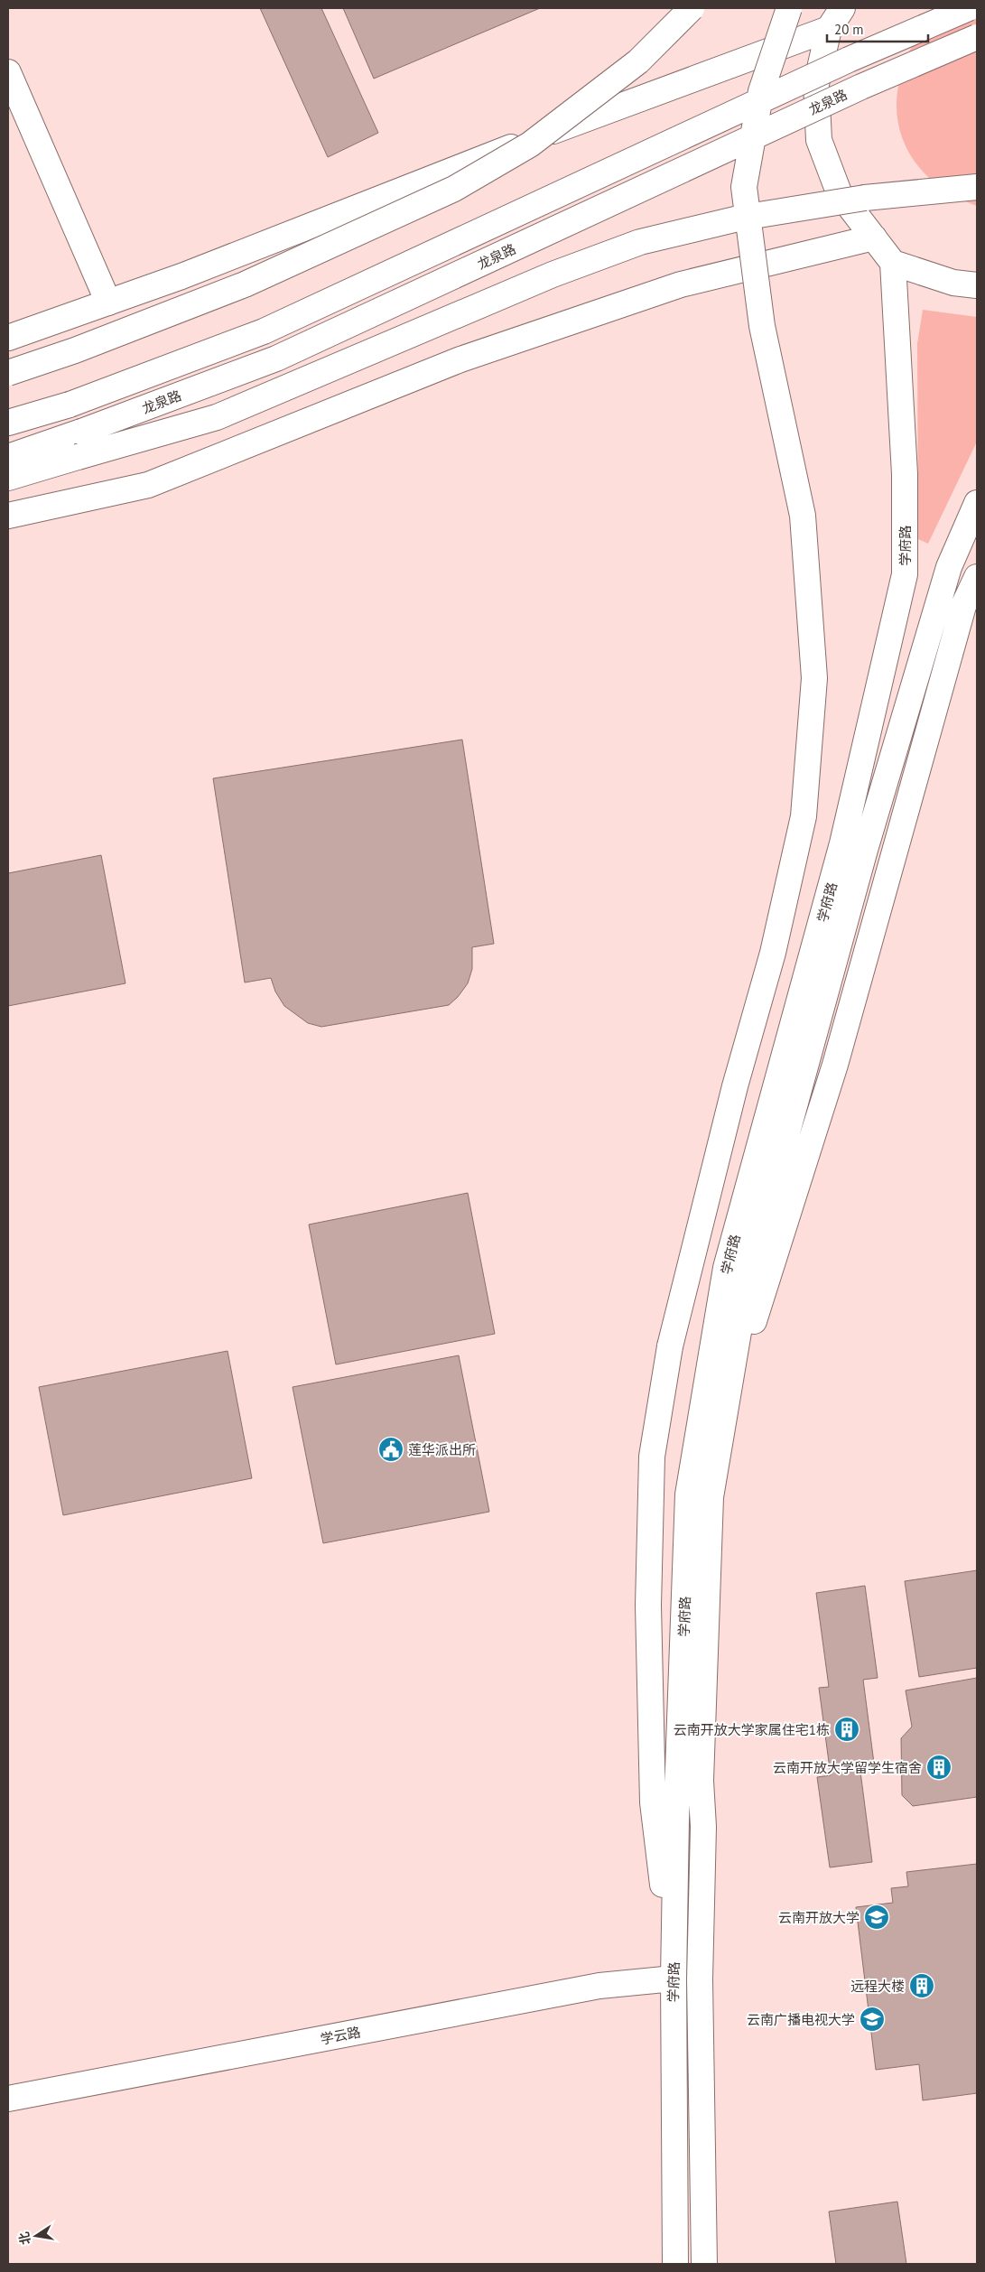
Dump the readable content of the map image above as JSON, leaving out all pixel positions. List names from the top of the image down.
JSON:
{
  "streets": {
    "main road": ["龙泉路", "学府路", "学云路"]
  },
  "crossings": [
    ["学府路", "学云路"]
  ],
  "places": {
    "public building": ["莲华派出所"],
    "building": ["云南开放大学家属住宅1栋", "云南开放大学留学生宿舍", "远程大楼"],
    "school or university": ["云南开放大学", "云南广播电视大学"]
  },
  "scale_bar": "20 m",
  "north": "left"
}
